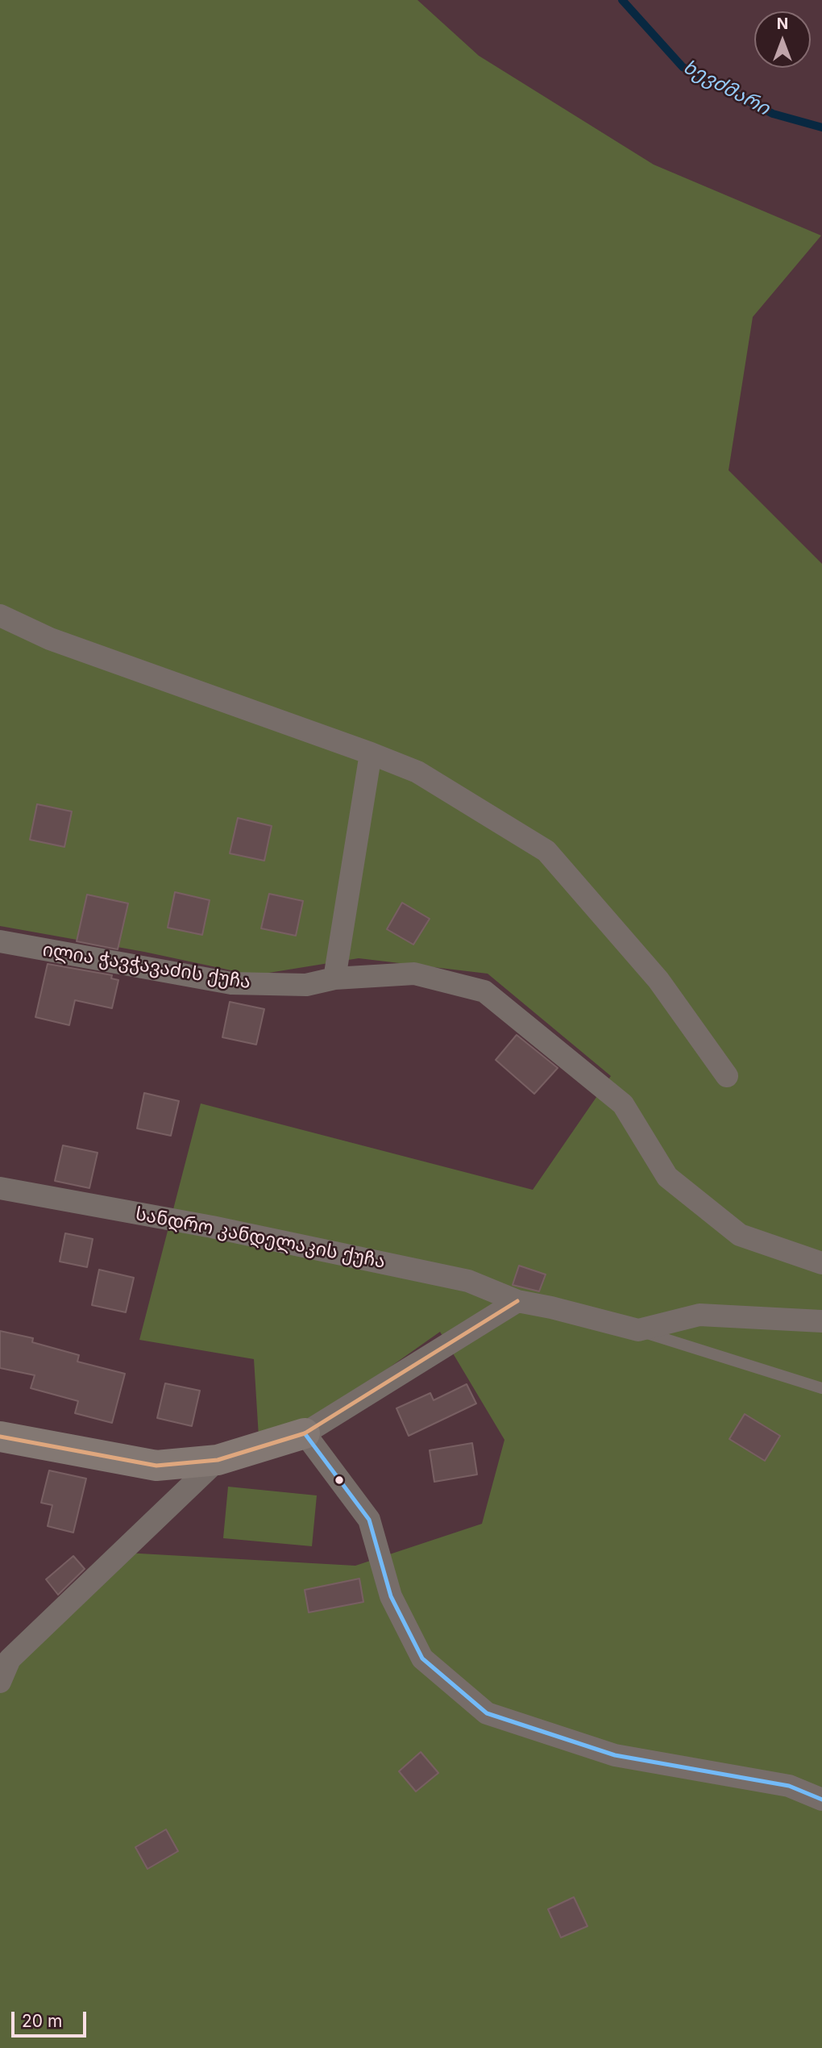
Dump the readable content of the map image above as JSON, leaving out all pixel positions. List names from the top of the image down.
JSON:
{
  "streets": {
    "street": ["ილია ჭავჭავაძის ქუჩა", "სანდრო კანდელაკის ქუჩა"]
  },
  "water": ["ხევძმარი"],
  "scale_bar": "20 m",
  "north": "top"
}
